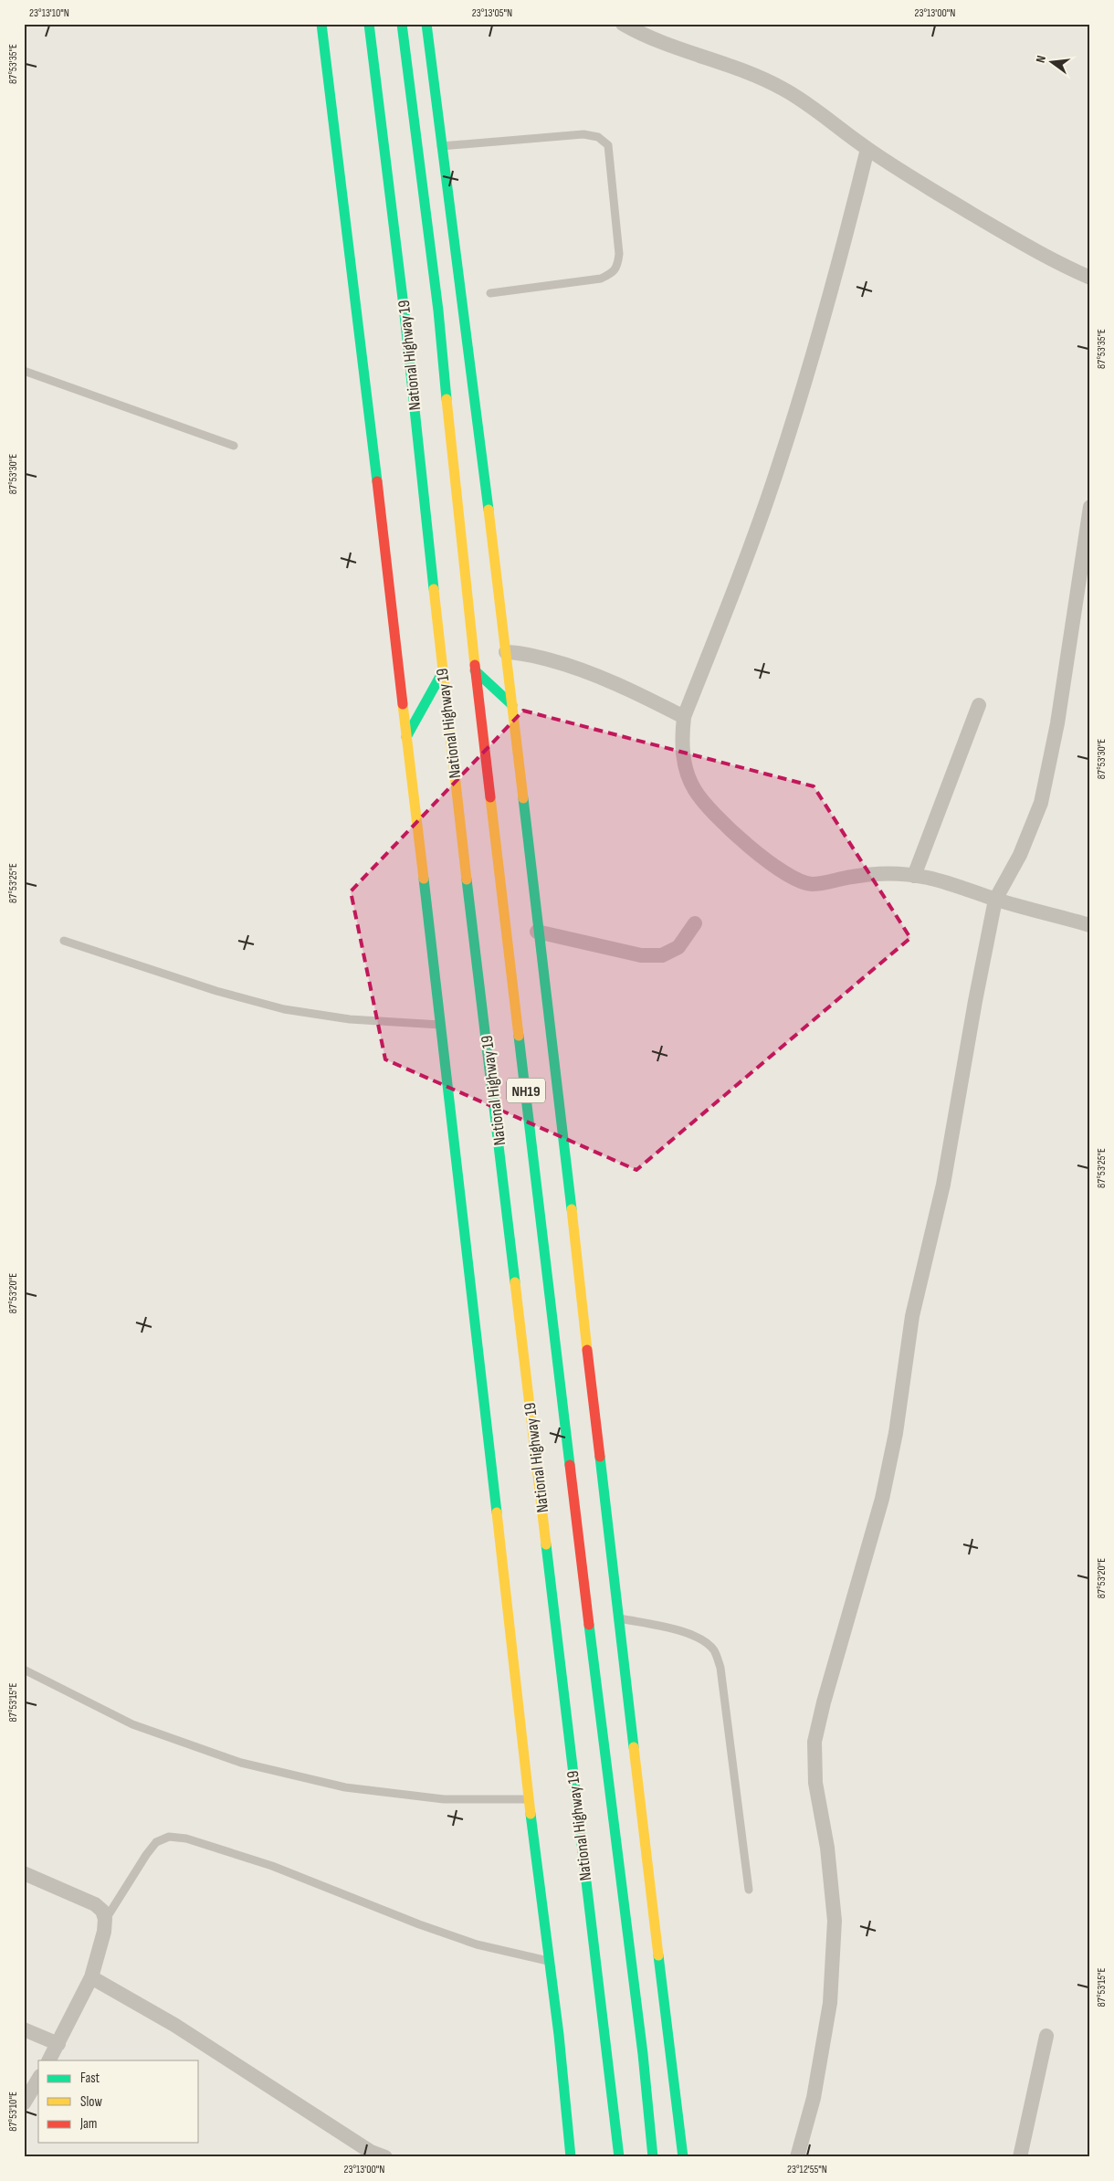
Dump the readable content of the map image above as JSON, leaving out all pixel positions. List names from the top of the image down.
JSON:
{
  "streets": {
    "main road": ["National Highway 19", "NH19"]
  },
  "legend": ["Fast", "Slow", "Jam"],
  "north": "left",
  "coordinates": [
    "23°13'10\"N",
    "23°13'05\"N",
    "23°13'00\"N",
    "87°53'35\"E",
    "87°53'30\"E",
    "87°53'25\"E",
    "87°53'20\"E",
    "87°53'15\"E",
    "87°53'10\"E",
    "23°12'55\"N"
  ]
}
